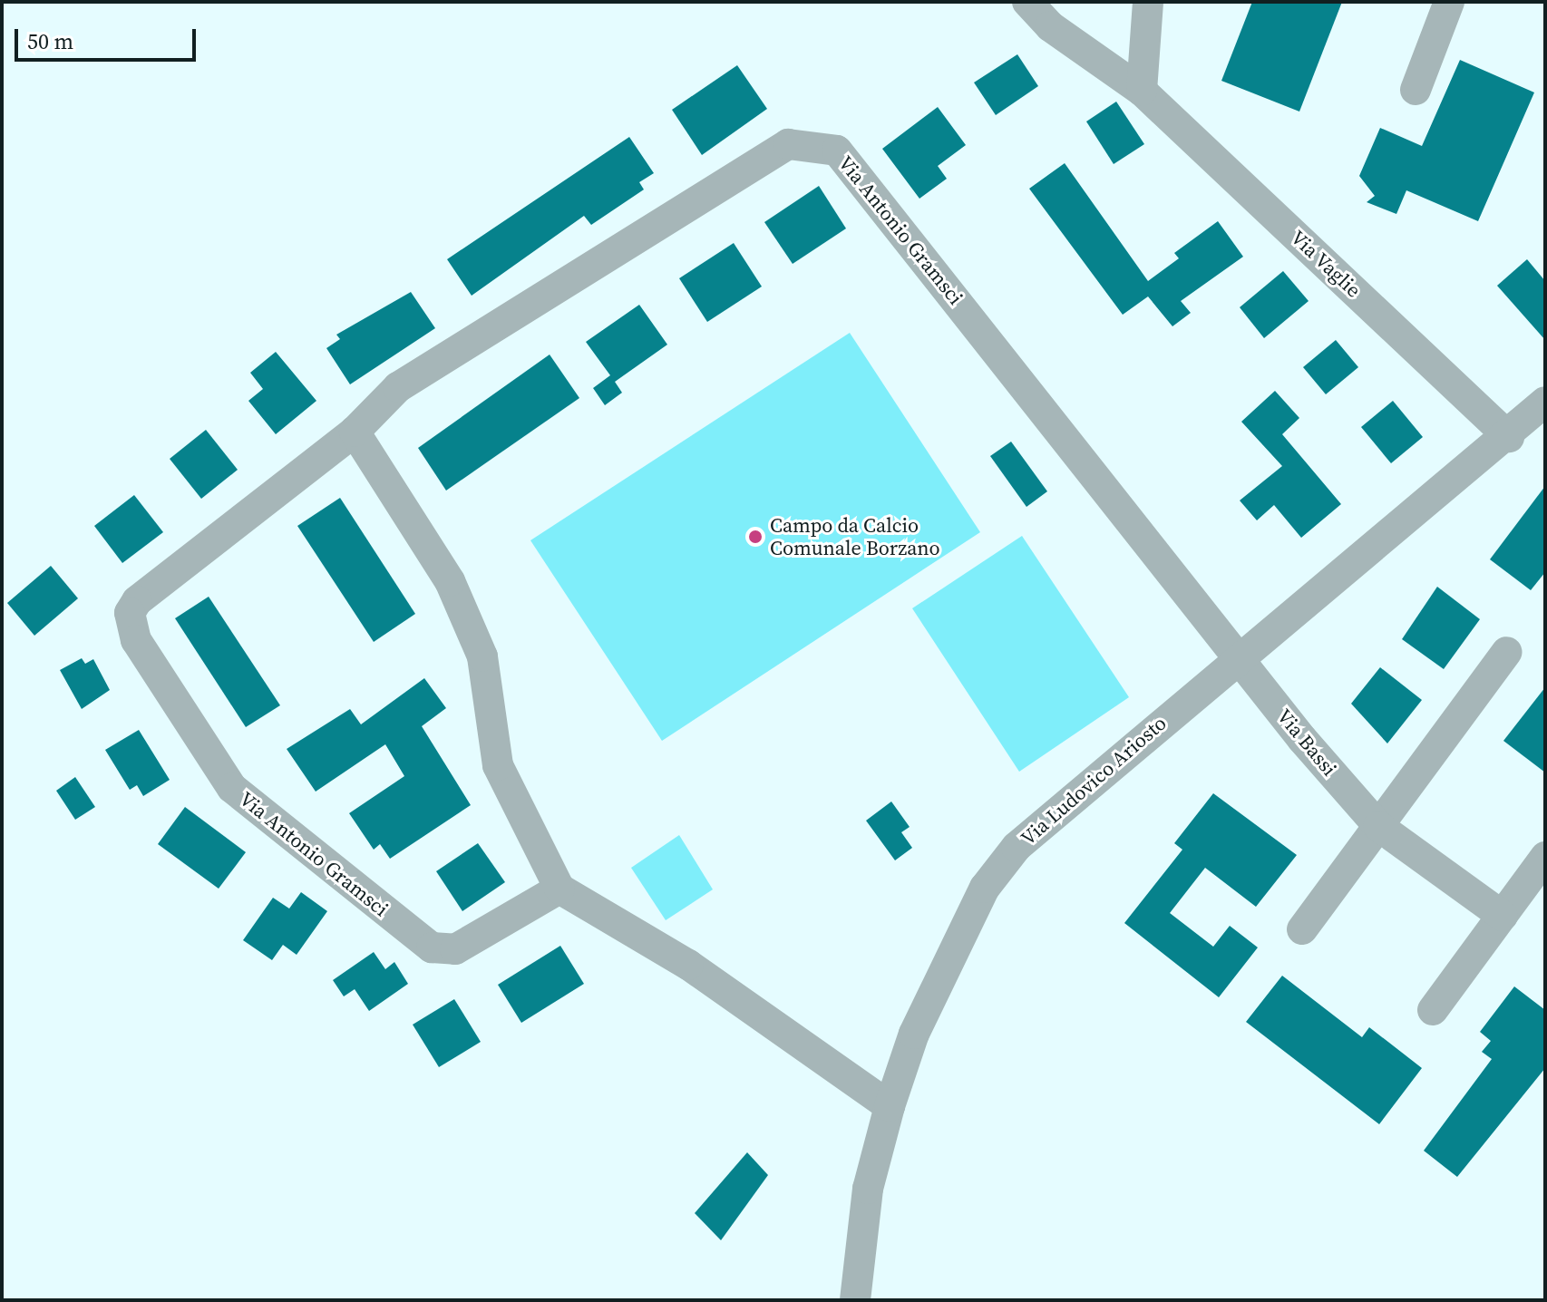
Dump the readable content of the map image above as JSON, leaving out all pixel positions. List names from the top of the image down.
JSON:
{
  "streets": {
    "street": [
      "Via Antonio Gramsci",
      "Via Vaglie",
      "Via Bassi",
      "Via Ludovico Ariosto"
    ]
  },
  "crossings": [
    ["Via Antonio Gramsci", "Via Bassi"],
    ["Via Antonio Gramsci", "Via Ludovico Ariosto"],
    ["Via Vaglie", "Via Ludovico Ariosto"],
    ["Via Bassi", "Via Ludovico Ariosto"]
  ],
  "places": ["Campo da Calcio Comunale Borzano"],
  "scale_bar": "50 m"
}
